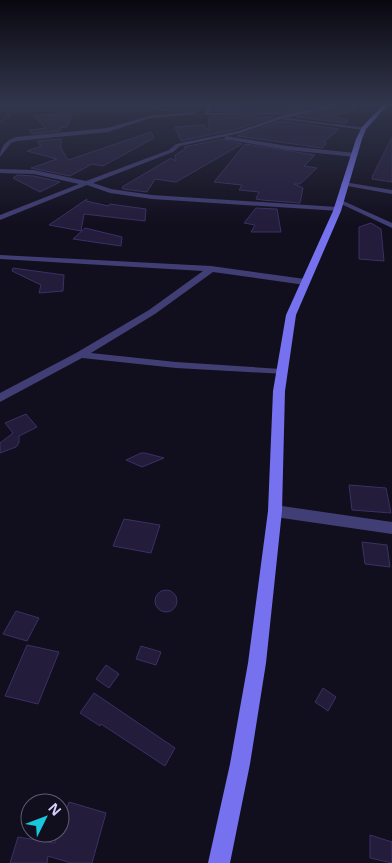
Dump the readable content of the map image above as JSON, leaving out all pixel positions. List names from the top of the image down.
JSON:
{
  "north": "top right"
}
